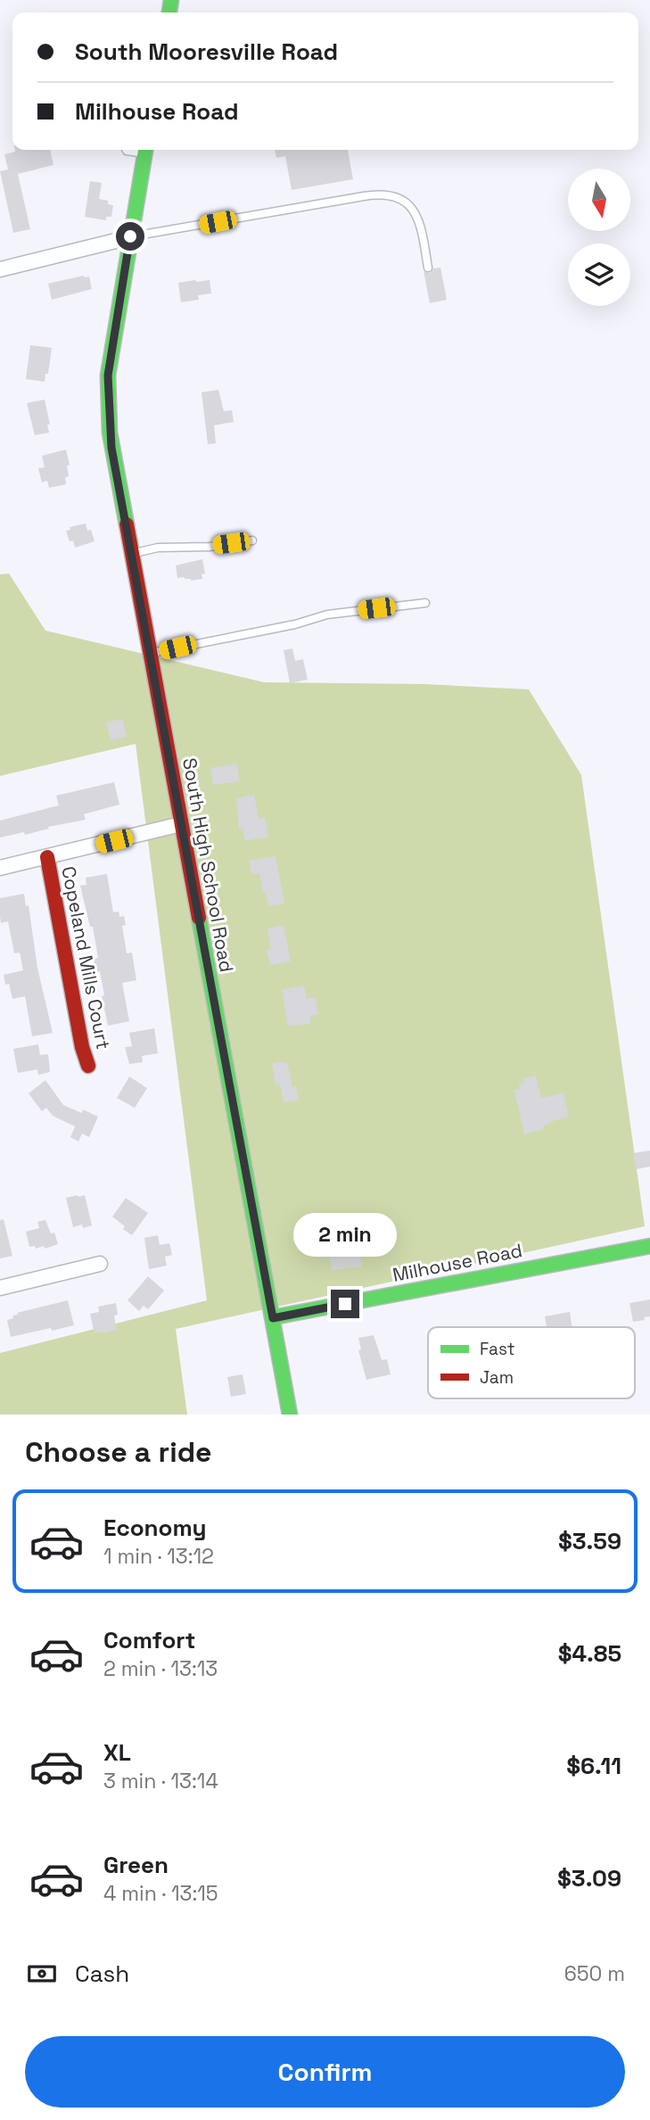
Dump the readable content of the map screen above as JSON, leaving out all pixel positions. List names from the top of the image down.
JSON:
{
  "streets": {
    "main road": ["South High School Road", "Copeland Mills Court", "Milhouse Road"]
  },
  "crossings": [
    ["South High School Road", "Milhouse Road"]
  ],
  "legend": ["Fast", "Jam"],
  "north": "bottom",
  "page": {
    "banner": ["South Mooresville Road", "Milhouse Road"],
    "bubble": "2 min",
    "heading": "Choose a ride",
    "list": [
      {
        "name": "Economy",
        "note": "1 min · 13:12",
        "value": "$3.59"
      },
      {
        "name": "Comfort",
        "note": "2 min · 13:13",
        "value": "$4.85"
      },
      {
        "name": "XL",
        "note": "3 min · 13:14",
        "value": "$6.11"
      },
      {
        "name": "Green",
        "note": "4 min · 13:15",
        "value": "$3.09"
      }
    ],
    "pay": ["Cash", "650 m"],
    "buttons": "Confirm"
  }
}
